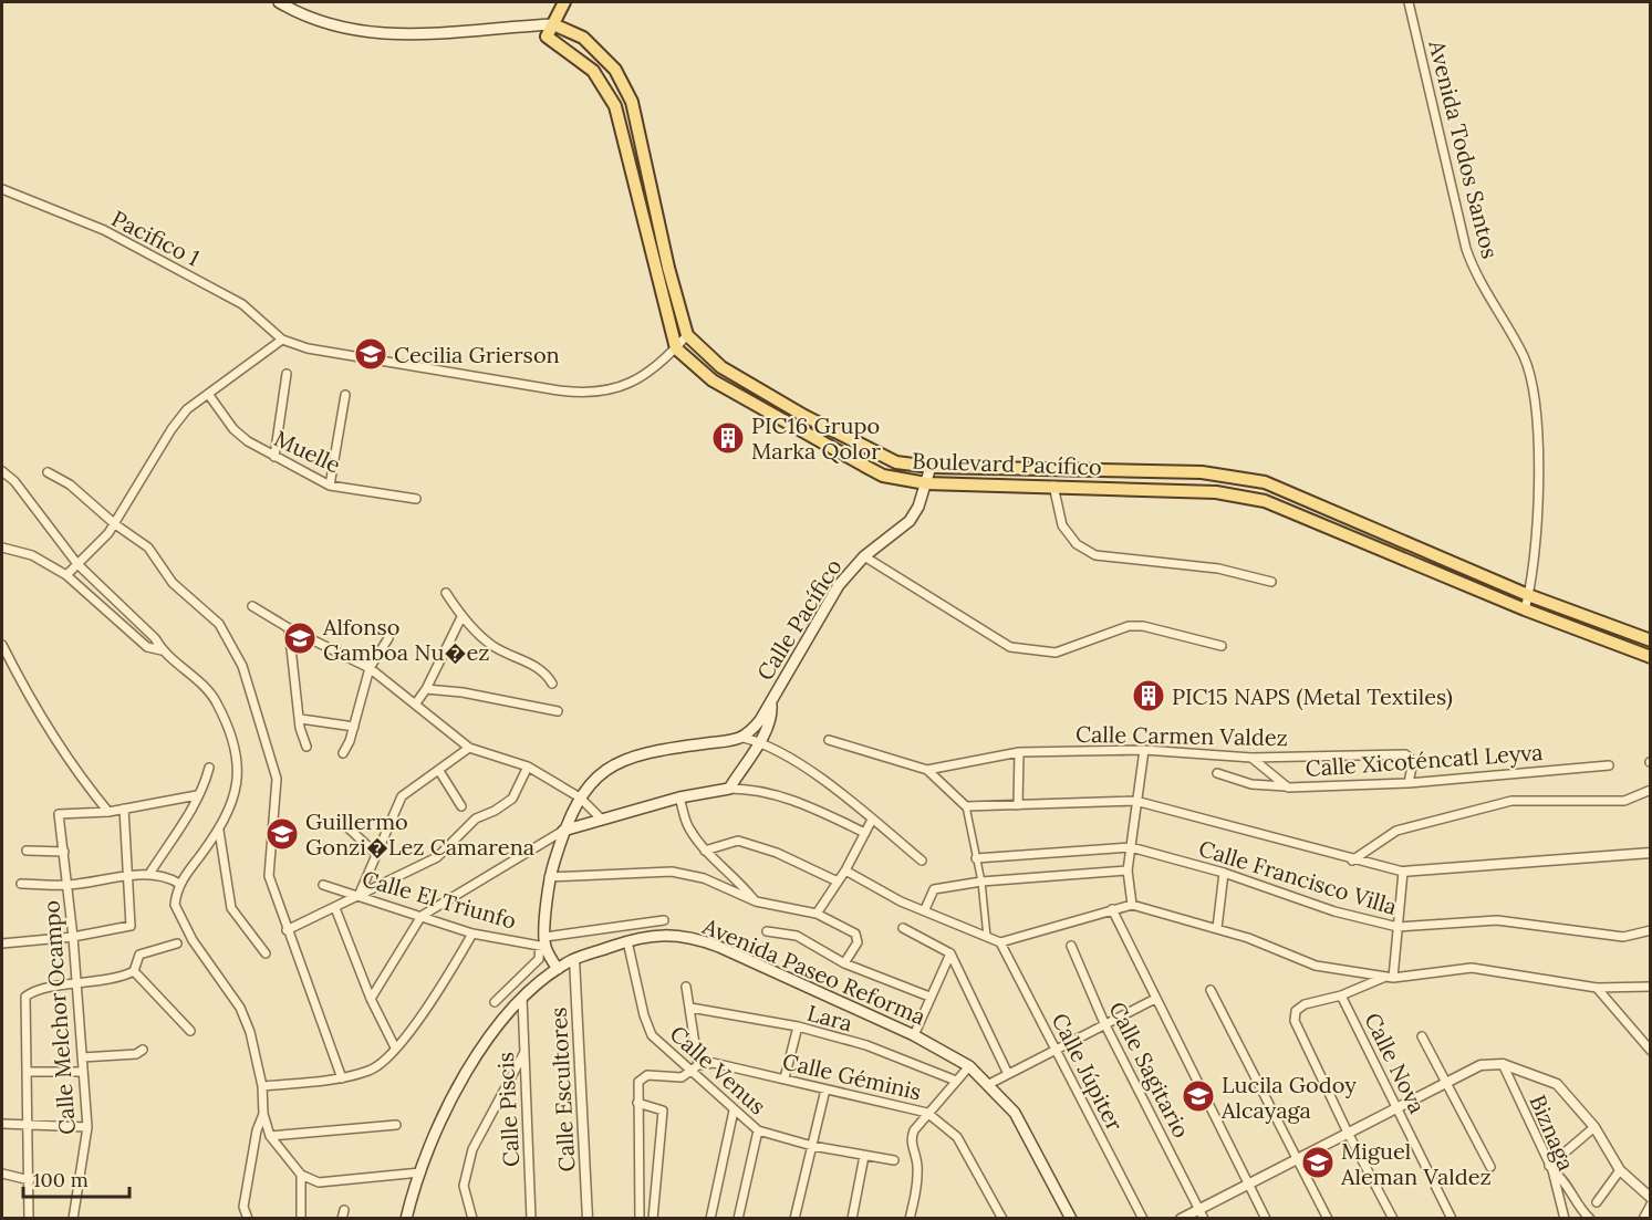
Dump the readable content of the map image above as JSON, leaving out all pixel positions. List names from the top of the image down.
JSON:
{
  "streets": {
    "main road": ["Boulevard Pacífico", "Calle Pacífico", "Avenida Paseo Reforma"],
    "street": [
      "Avenida Todos Santos",
      "Pacifico 1",
      "Muelle",
      "Calle Carmen Valdez",
      "Calle Xicoténcatl Leyva",
      "Calle Francisco Villa",
      "Calle El Triunfo",
      "Calle Melchor Ocampo",
      "Lara",
      "Calle Nova",
      "Calle Venus",
      "Calle Sagitario",
      "Calle Júpiter",
      "Calle Géminis",
      "Calle Escultores",
      "Calle Piscis",
      "Biznaga"
    ]
  },
  "crossings": [
    ["Avenida Todos Santos", "Boulevard Pacífico"],
    ["Boulevard Pacífico", "Calle Pacífico"],
    ["Calle Carmen Valdez", "Calle Xicoténcatl Leyva"],
    ["Avenida Paseo Reforma", "Calle Venus"],
    ["Avenida Paseo Reforma", "Calle Escultores"],
    ["Avenida Paseo Reforma", "Calle Piscis"]
  ],
  "places": {
    "school or university": [
      "Cecilia Grierson",
      "Alfonso Gamboa Nu�ez",
      "Guillermo Gonzi�Lez Camarena",
      "Lucila Godoy Alcayaga",
      "Miguel Aleman Valdez"
    ],
    "building": ["PIC16 Grupo Marka Qolor", "PIC15 NAPS (Metal Textiles)"]
  },
  "scale_bar": "100 m"
}
